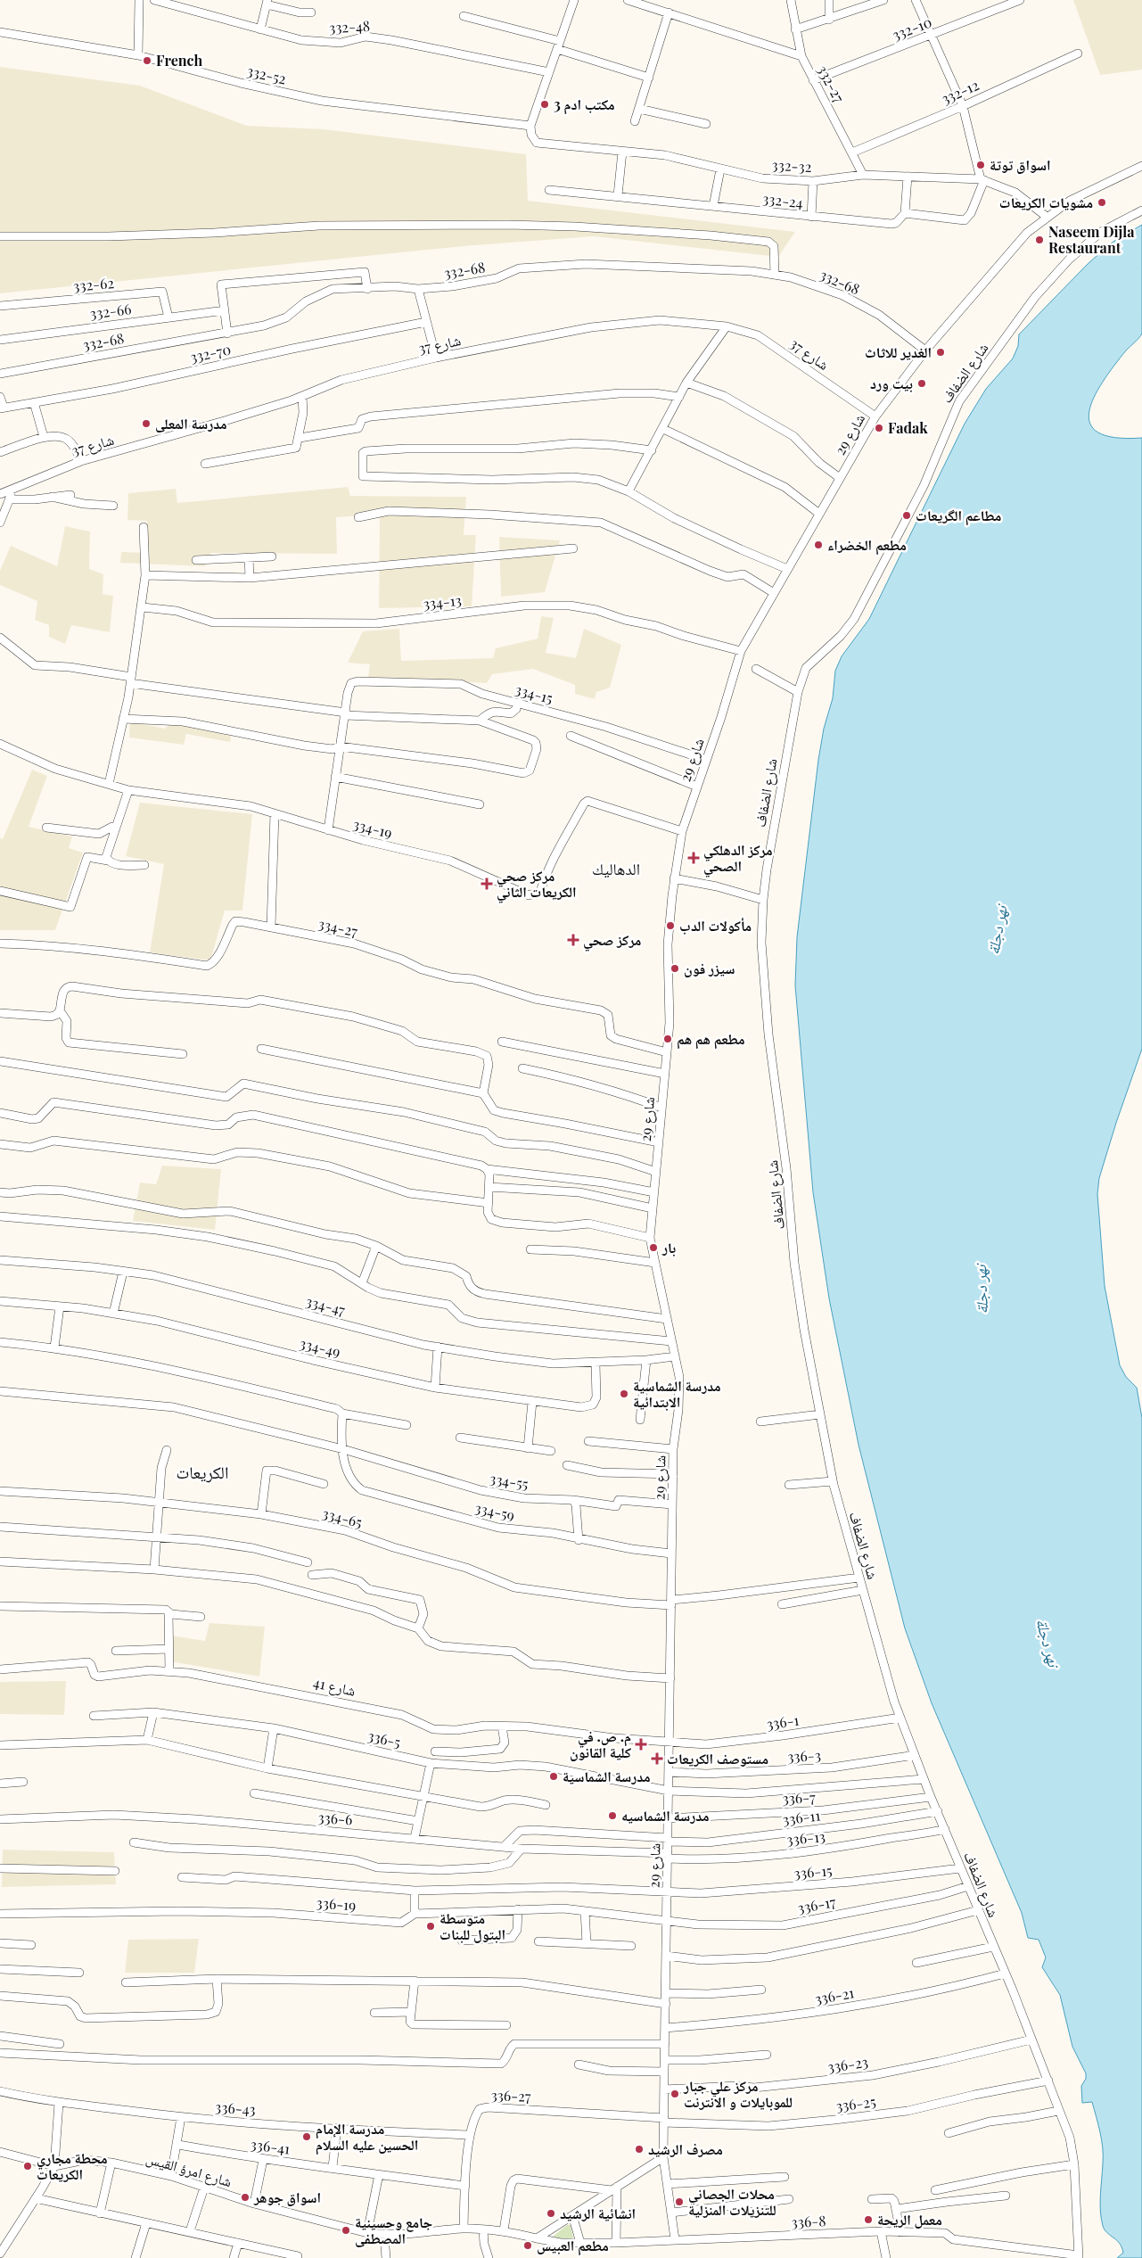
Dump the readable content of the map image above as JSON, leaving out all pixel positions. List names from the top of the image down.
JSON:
{
  "streets": {
    "street": [
      "332-48",
      "332-10",
      "332-52",
      "332-27",
      "332-12",
      "332-32",
      "332-24",
      "332-68",
      "332-62",
      "332-66",
      "شارع 37",
      "332-70",
      "شارع الضفاف",
      "شارع 29",
      "334-13",
      "334-15",
      "334-19",
      "334-27",
      "334-47",
      "334-49",
      "334-55",
      "334-59",
      "334-65",
      "شارع 41",
      "336-1",
      "336-5",
      "336-3",
      "336-7",
      "336-11",
      "336-6",
      "336-13",
      "336-15",
      "336-19",
      "336-17",
      "336-21",
      "336-23",
      "336-27",
      "336-25",
      "336-43",
      "336-41",
      "شارع امرؤ القيس",
      "336-8"
    ]
  },
  "crossings": [
    ["332-10", "332-27"],
    ["332-52", "332-32"],
    ["332-27", "332-12"],
    ["332-27", "332-32"],
    ["332-32", "شارع 29"],
    ["332-68", "شارع 29"],
    ["332-62", "332-66"],
    ["شارع 37", "شارع 29"],
    ["شارع الضفاف", "334-65"],
    ["شارع الضفاف", "336-1"],
    ["شارع الضفاف", "336-3"],
    ["شارع الضفاف", "336-7"],
    ["شارع الضفاف", "336-11"],
    ["شارع الضفاف", "336-13"],
    ["شارع الضفاف", "336-15"],
    ["شارع الضفاف", "336-17"],
    ["شارع الضفاف", "336-21"],
    ["شارع الضفاف", "336-23"],
    ["شارع الضفاف", "336-25"],
    ["شارع الضفاف", "336-8"],
    ["شارع 29", "334-13"],
    ["شارع 29", "334-15"],
    ["شارع 29", "334-19"],
    ["شارع 29", "334-27"],
    ["شارع 29", "334-47"],
    ["شارع 29", "334-55"],
    ["شارع 29", "334-59"],
    ["شارع 29", "334-65"],
    ["شارع 29", "شارع 41"],
    ["شارع 29", "336-1"],
    ["شارع 29", "336-5"],
    ["شارع 29", "336-3"],
    ["شارع 29", "336-7"],
    ["شارع 29", "336-11"],
    ["شارع 29", "336-6"],
    ["شارع 29", "336-13"],
    ["شارع 29", "336-15"],
    ["شارع 29", "336-19"],
    ["شارع 29", "336-17"],
    ["شارع 29", "336-21"],
    ["شارع 29", "336-23"],
    ["شارع 29", "336-27"],
    ["شارع 29", "336-25"],
    ["شارع 29", "336-8"],
    ["334-47", "334-49"],
    ["334-55", "334-59"],
    ["شارع 41", "336-1"],
    ["336-5", "336-7"],
    ["336-11", "336-6"],
    ["336-6", "336-13"],
    ["336-19", "336-17"],
    ["336-27", "336-25"],
    ["336-27", "336-43"],
    ["336-27", "336-41"],
    ["336-27", "شارع امرؤ القيس"],
    ["شارع امرؤ القيس", "336-8"]
  ],
  "districts": ["الدهاليك", "الكريعات"],
  "water": ["نهر دجلة"],
  "places": {
    "other": [
      "French",
      "مكتب ادم 3",
      "اسواق توتة",
      "مشويات الكريعات",
      "Naseem Dijla Restaurant",
      "الغدير للاثاث",
      "بيت ورد",
      "مدرسة المعلى",
      "Fadak",
      "مطاعم الگريعات",
      "مطعم الخضراء",
      "مأكولات الدب",
      "سيزر فون",
      "مطعم هم هم",
      "بار",
      "مدرسة الشماسية الابتدائية",
      "مدرسة الشماسية",
      "مدرسة الشماسيه",
      "متوسطة البتول للبنات",
      "مركز علي جبار للموبايلات و الانترنت",
      "مدرسة الإمام الحسين عليه السلام",
      "مصرف الرشيد",
      "محطة مجاري الكريعات",
      "اسواق جوهر",
      "محلات الجصاني للتنزيلات المنزلية",
      "انشائية الرشيد",
      "معمل الريحة",
      "جامع وحسينية المصطفى",
      "مطعم العبيس"
    ],
    "health": [
      "مركز الدهلكي الصحي",
      "مركز صحي الكريعات الثاني",
      "مركز صحي",
      "م. ص. في كلية القانون",
      "مستوصف الكريعات"
    ]
  }
}
